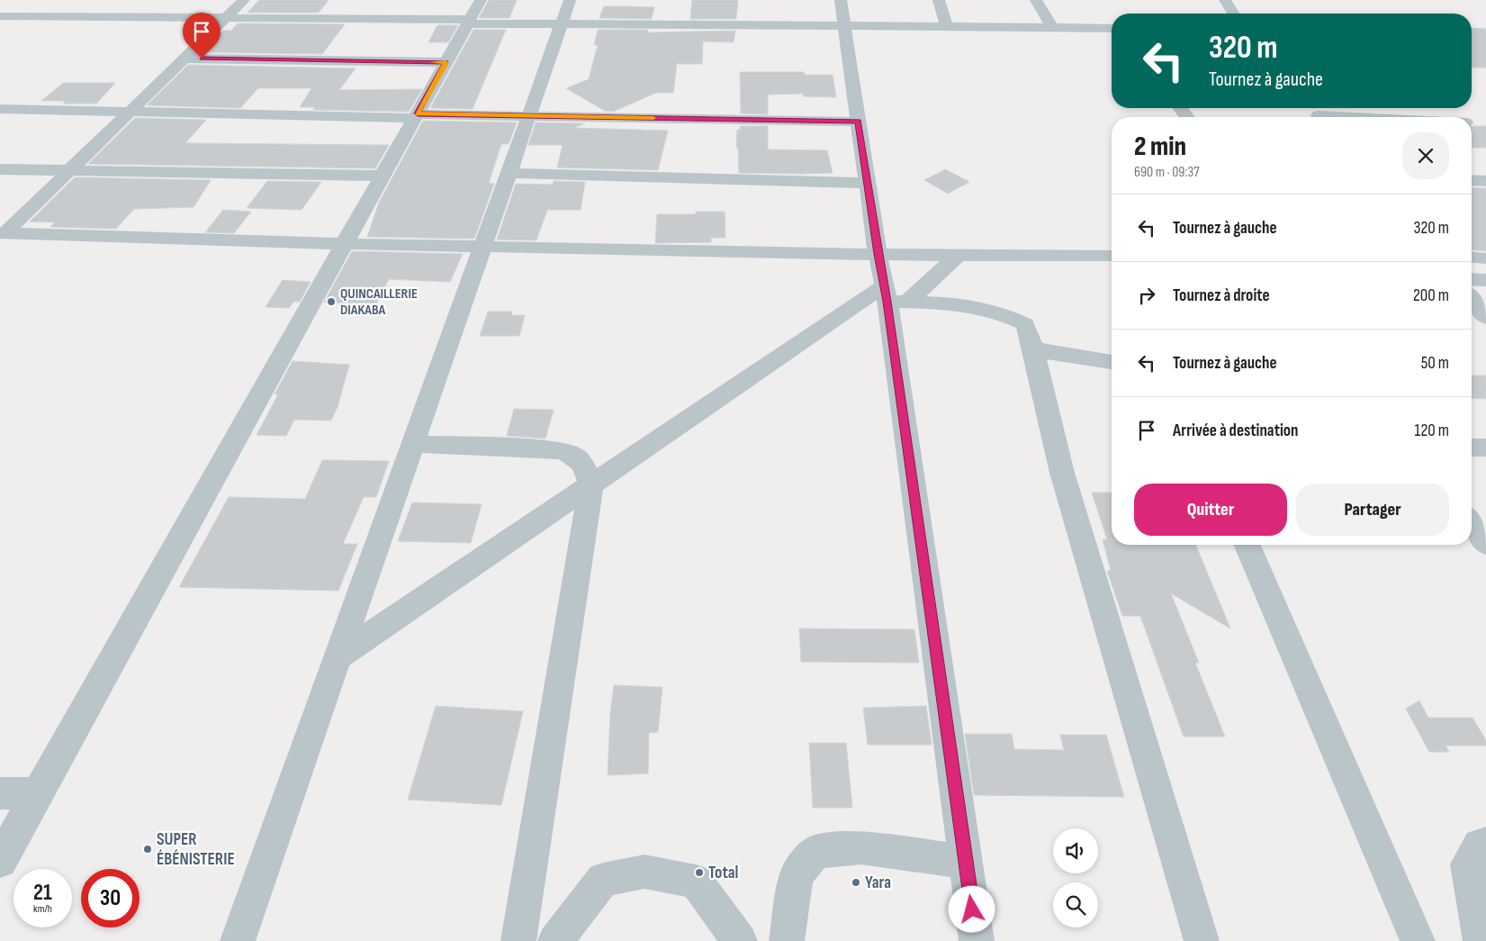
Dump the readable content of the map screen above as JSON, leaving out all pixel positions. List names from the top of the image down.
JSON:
{
  "places": [
    "QUINCAILLERIE DIAKABA",
    "SUPER ÉBÉNISTERIE",
    "Total",
    "Yara"
  ],
  "page": {
    "turn": ["320 m", "Tournez à gauche"],
    "heading": ["2 min", "690 m · 09:37"],
    "list": [
      {
        "name": "Tournez à gauche",
        "value": "320 m"
      },
      {
        "name": "Tournez à droite",
        "value": "200 m"
      },
      {
        "name": "Tournez à gauche",
        "value": "50 m"
      },
      {
        "name": "Arrivée à destination",
        "value": "120 m"
      }
    ],
    "buttons": ["Quitter", "Partager"],
    "speed": "21 km/h",
    "limit": "30"
  }
}
